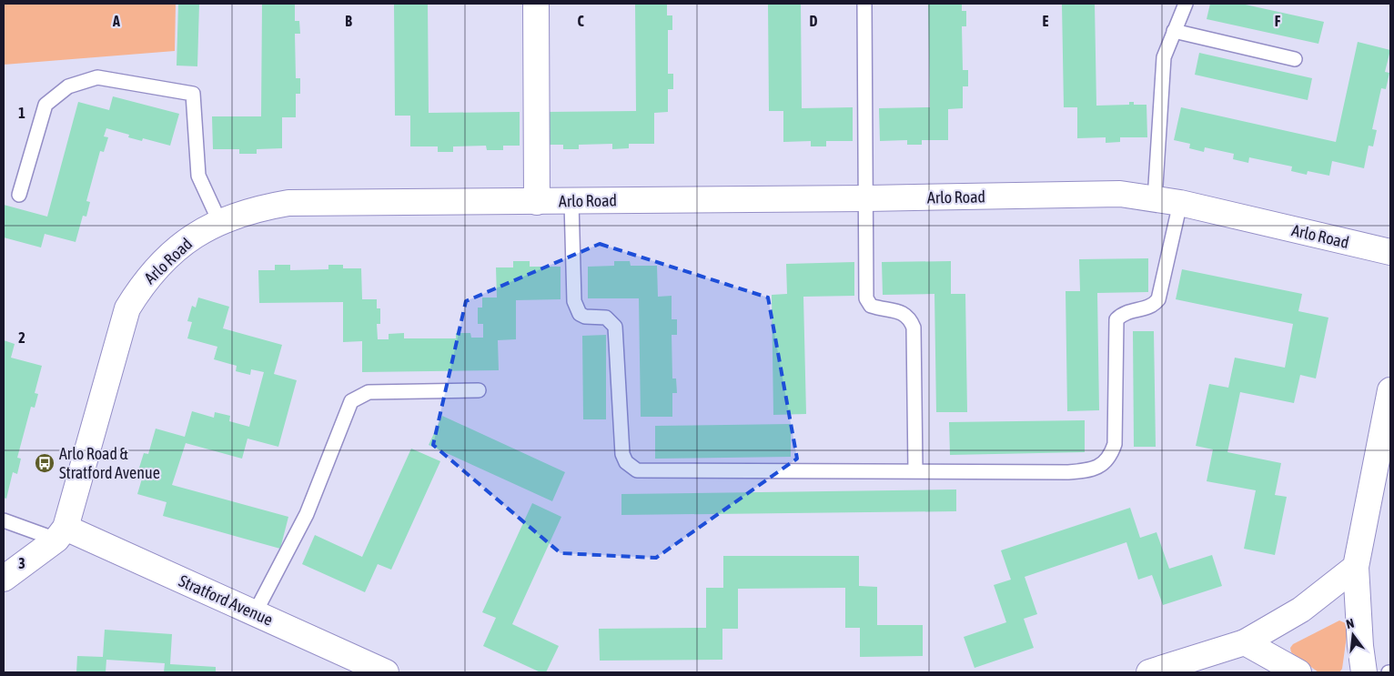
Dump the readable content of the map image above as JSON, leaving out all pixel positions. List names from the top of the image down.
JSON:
{
  "streets": {
    "street": ["Arlo Road", "Stratford Avenue"]
  },
  "crossings": [
    ["Arlo Road", "Stratford Avenue"]
  ],
  "places": {
    "bus stop": ["Arlo Road & Stratford Avenue"]
  },
  "north": "top",
  "grid": {
    "columns": [
      "A",
      "B",
      "C",
      "D",
      "E",
      "F"
    ],
    "rows": ["1", "2", "3"]
  }
}
